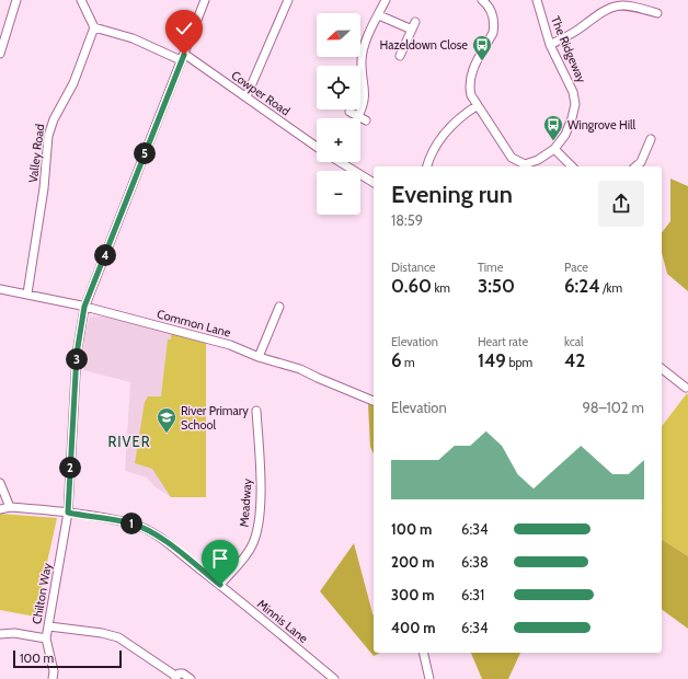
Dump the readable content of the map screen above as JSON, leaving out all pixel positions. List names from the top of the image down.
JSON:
{
  "streets": {
    "street": [
      "The Ridgeway",
      "Cowper Road",
      "Valley Road",
      "Common Lane",
      "Meadway",
      "Chilton Way",
      "Minnis Lane"
    ]
  },
  "crossings": [
    ["Cowper Road", "Valley Road"],
    ["Cowper Road", "Chilton Way"],
    ["Valley Road", "Common Lane"],
    ["Common Lane", "Chilton Way"],
    ["Meadway", "Minnis Lane"],
    ["Chilton Way", "Minnis Lane"]
  ],
  "districts": ["RIVER"],
  "places": {
    "bus stop": ["Hazeldown Close", "Wingrove Hill"],
    "school or university": ["River Primary School"]
  },
  "scale_bar": "100 m",
  "north": "left",
  "page": {
    "map_buttons": ["+", "−"],
    "pins": [
      "5",
      "4",
      "3",
      "2",
      "1"
    ],
    "heading": ["Evening run", "18:59"],
    "stats": [
      ["Distance", "0.60 km"],
      ["Time", "3:50"],
      ["Pace", "6:24 /km"],
      ["Elevation", "6 m"],
      ["Heart rate", "149 bpm"],
      ["kcal", "42"]
    ],
    "chart": ["Elevation", "98–102 m"],
    "list": [
      {
        "name": "100 m",
        "note": "6:34"
      },
      {
        "name": "200 m",
        "note": "6:38"
      },
      {
        "name": "300 m",
        "note": "6:31"
      },
      {
        "name": "400 m",
        "note": "6:34"
      }
    ],
    "scale": "100 m"
  }
}
